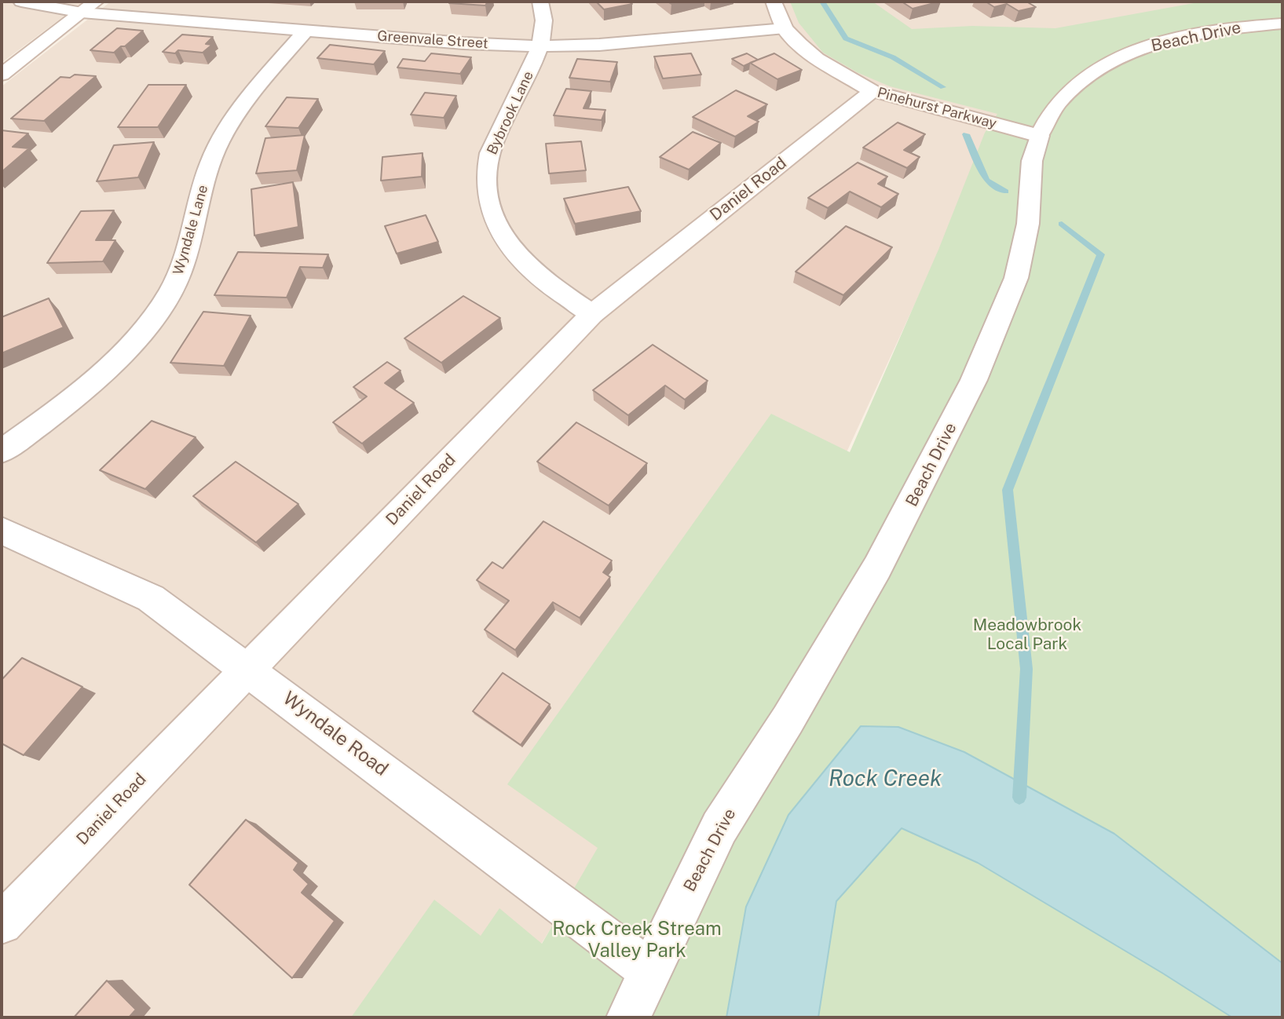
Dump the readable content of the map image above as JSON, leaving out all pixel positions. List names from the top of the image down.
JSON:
{
  "streets": {
    "street": [
      "Beach Drive",
      "Greenvale Street",
      "Pinehurst Parkway",
      "Bybrook Lane",
      "Daniel Road",
      "Wyndale Lane",
      "Wyndale Road"
    ]
  },
  "crossings": [
    ["Beach Drive", "Pinehurst Parkway"],
    ["Beach Drive", "Wyndale Road"],
    ["Greenvale Street", "Pinehurst Parkway"],
    ["Greenvale Street", "Bybrook Lane"],
    ["Greenvale Street", "Wyndale Lane"],
    ["Pinehurst Parkway", "Daniel Road"],
    ["Bybrook Lane", "Daniel Road"],
    ["Daniel Road", "Wyndale Road"]
  ],
  "water": ["Rock Creek"],
  "parks": ["Meadowbrook Local Park", "Rock Creek Stream Valley Park"]
}
